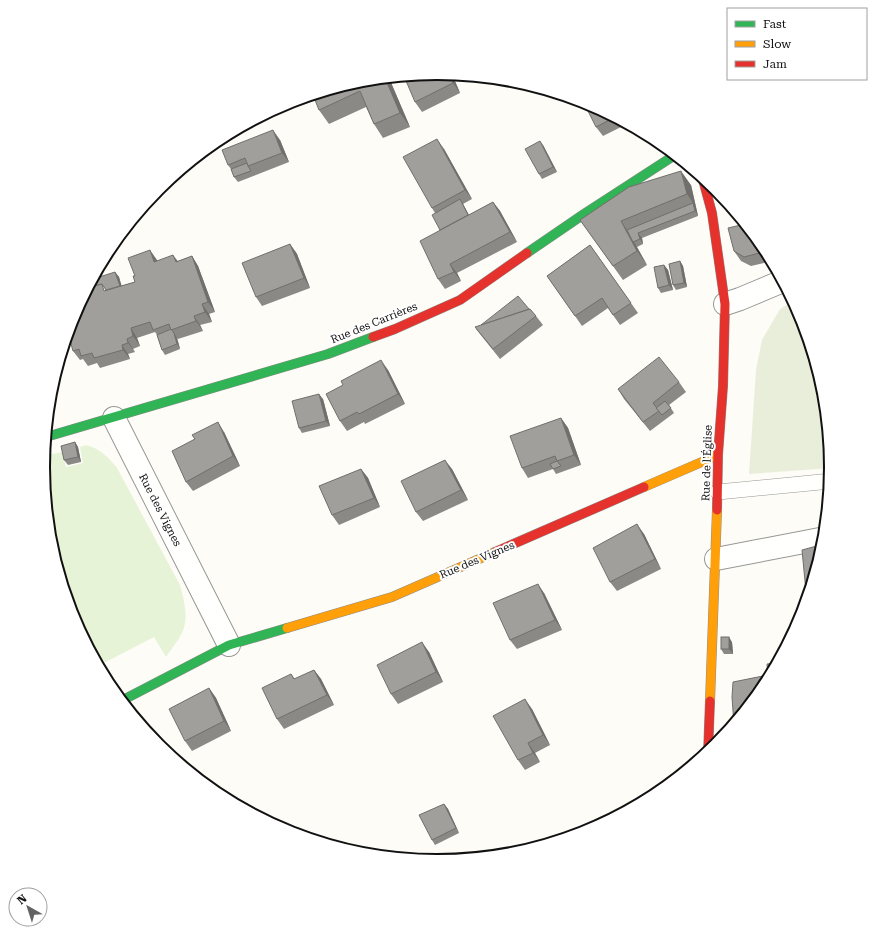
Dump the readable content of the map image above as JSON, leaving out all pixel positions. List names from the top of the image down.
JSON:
{
  "streets": {
    "street": ["Rue des Carrières", "Rue de l'Église", "Rue des Vignes"]
  },
  "crossings": [
    ["Rue des Carrières", "Rue des Vignes"],
    ["Rue de l'Église", "Rue des Vignes"]
  ],
  "legend": ["Fast", "Slow", "Jam"],
  "north": "top left"
}
